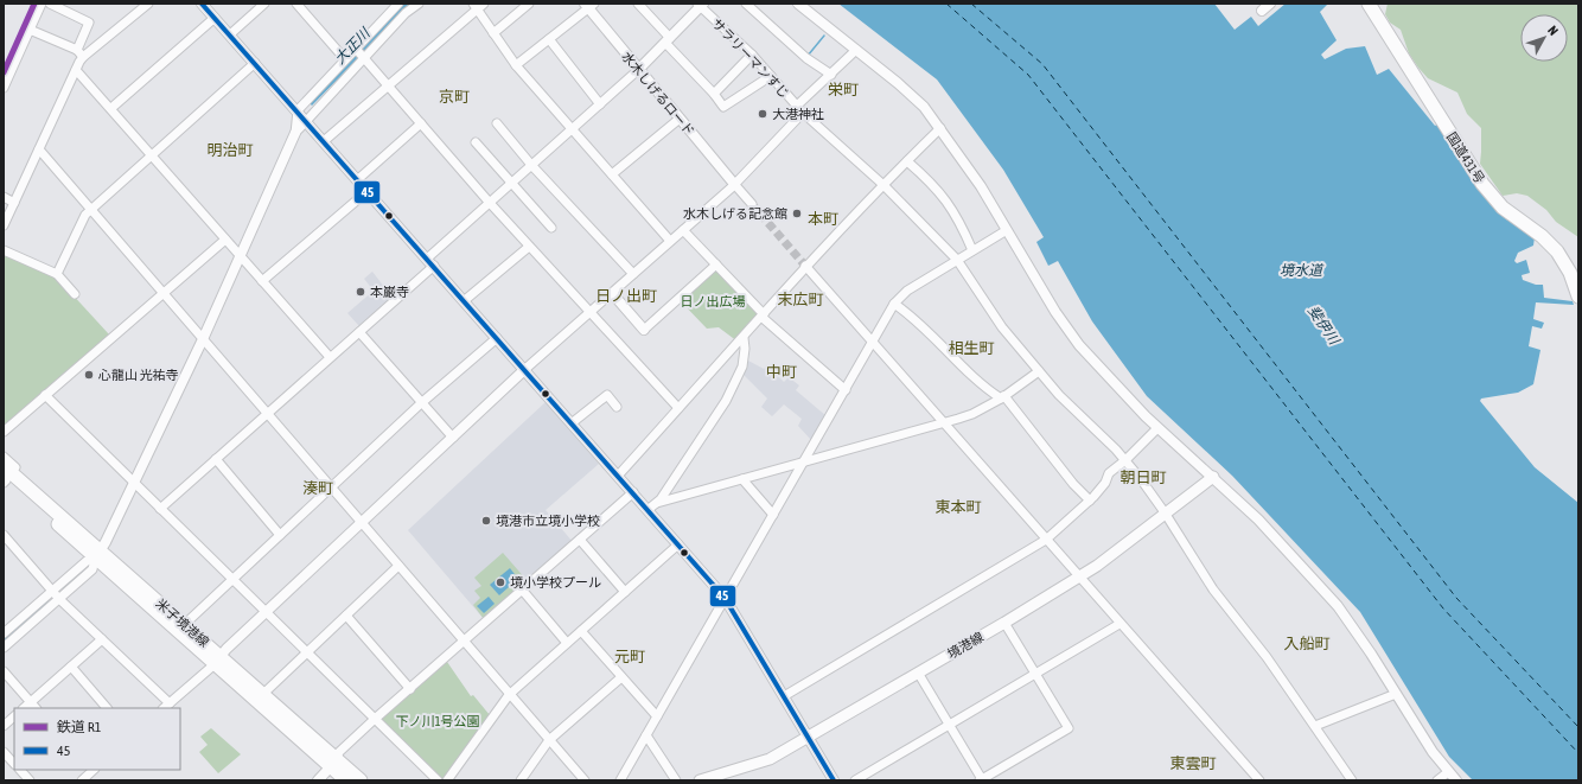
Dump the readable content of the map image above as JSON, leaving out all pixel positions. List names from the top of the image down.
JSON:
{
  "streets": {
    "main road": ["国道431号", "米子境港線", "境港線"],
    "street": ["サラリーマンすじ", "水木しげるロード"]
  },
  "crossings": [
    ["サラリーマンすじ", "境港線"]
  ],
  "districts": [
    "栄町",
    "京町",
    "明治町",
    "本町",
    "日ノ出町",
    "末広町",
    "相生町",
    "中町",
    "朝日町",
    "湊町",
    "東本町",
    "入船町",
    "元町",
    "東雲町"
  ],
  "water": ["大正川", "境水道", "斐伊川"],
  "parks": ["日ノ出広場", "下ノ川1号公園"],
  "places": [
    "大港神社",
    "水木しげる記念館",
    "本巌寺",
    "心龍山 光祐寺",
    "境港市立境小学校",
    "境小学校プール"
  ],
  "lines": ["rail line R1", "transit line 45"],
  "legend": ["鉄道 R1", "45"],
  "north": "top right"
}
